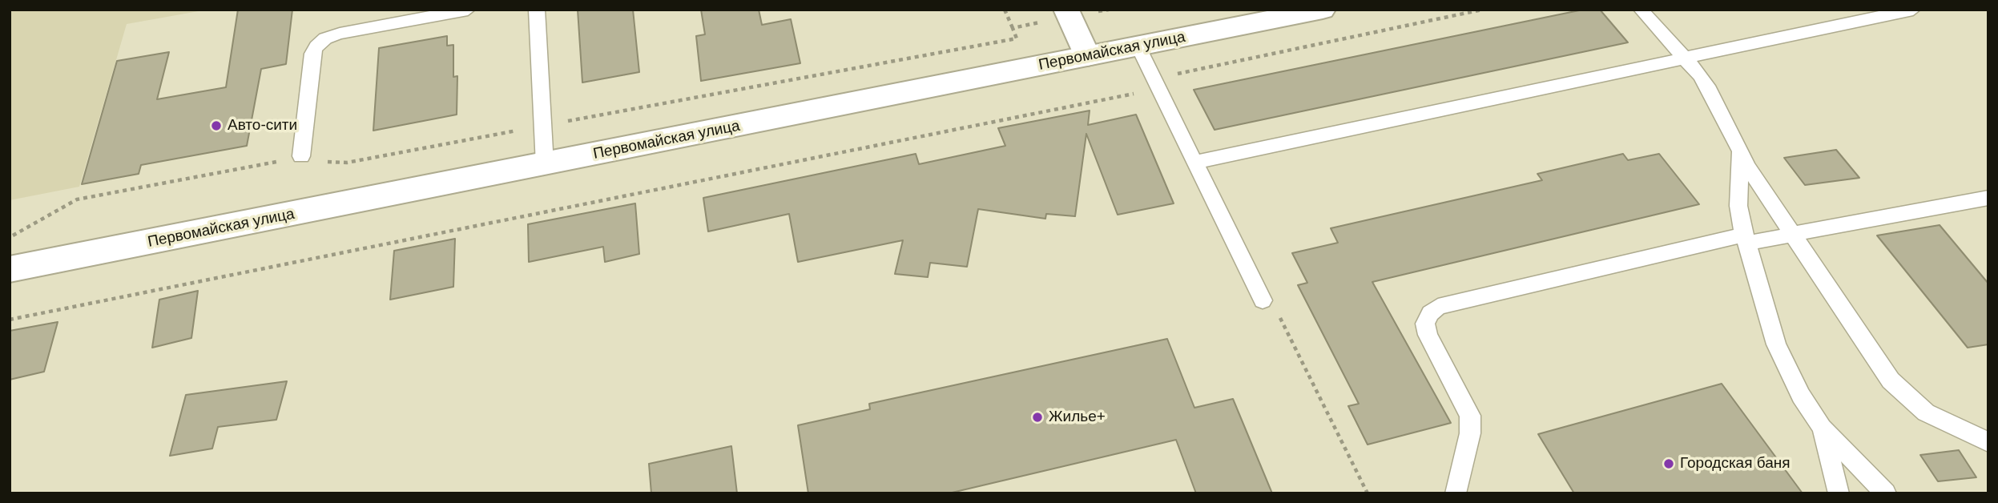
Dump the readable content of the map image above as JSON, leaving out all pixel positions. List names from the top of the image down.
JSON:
{
  "streets": {
    "main road": ["Первомайская улица"]
  },
  "places": ["Авто-сити", "Жилье+", "Городская баня"]
}
